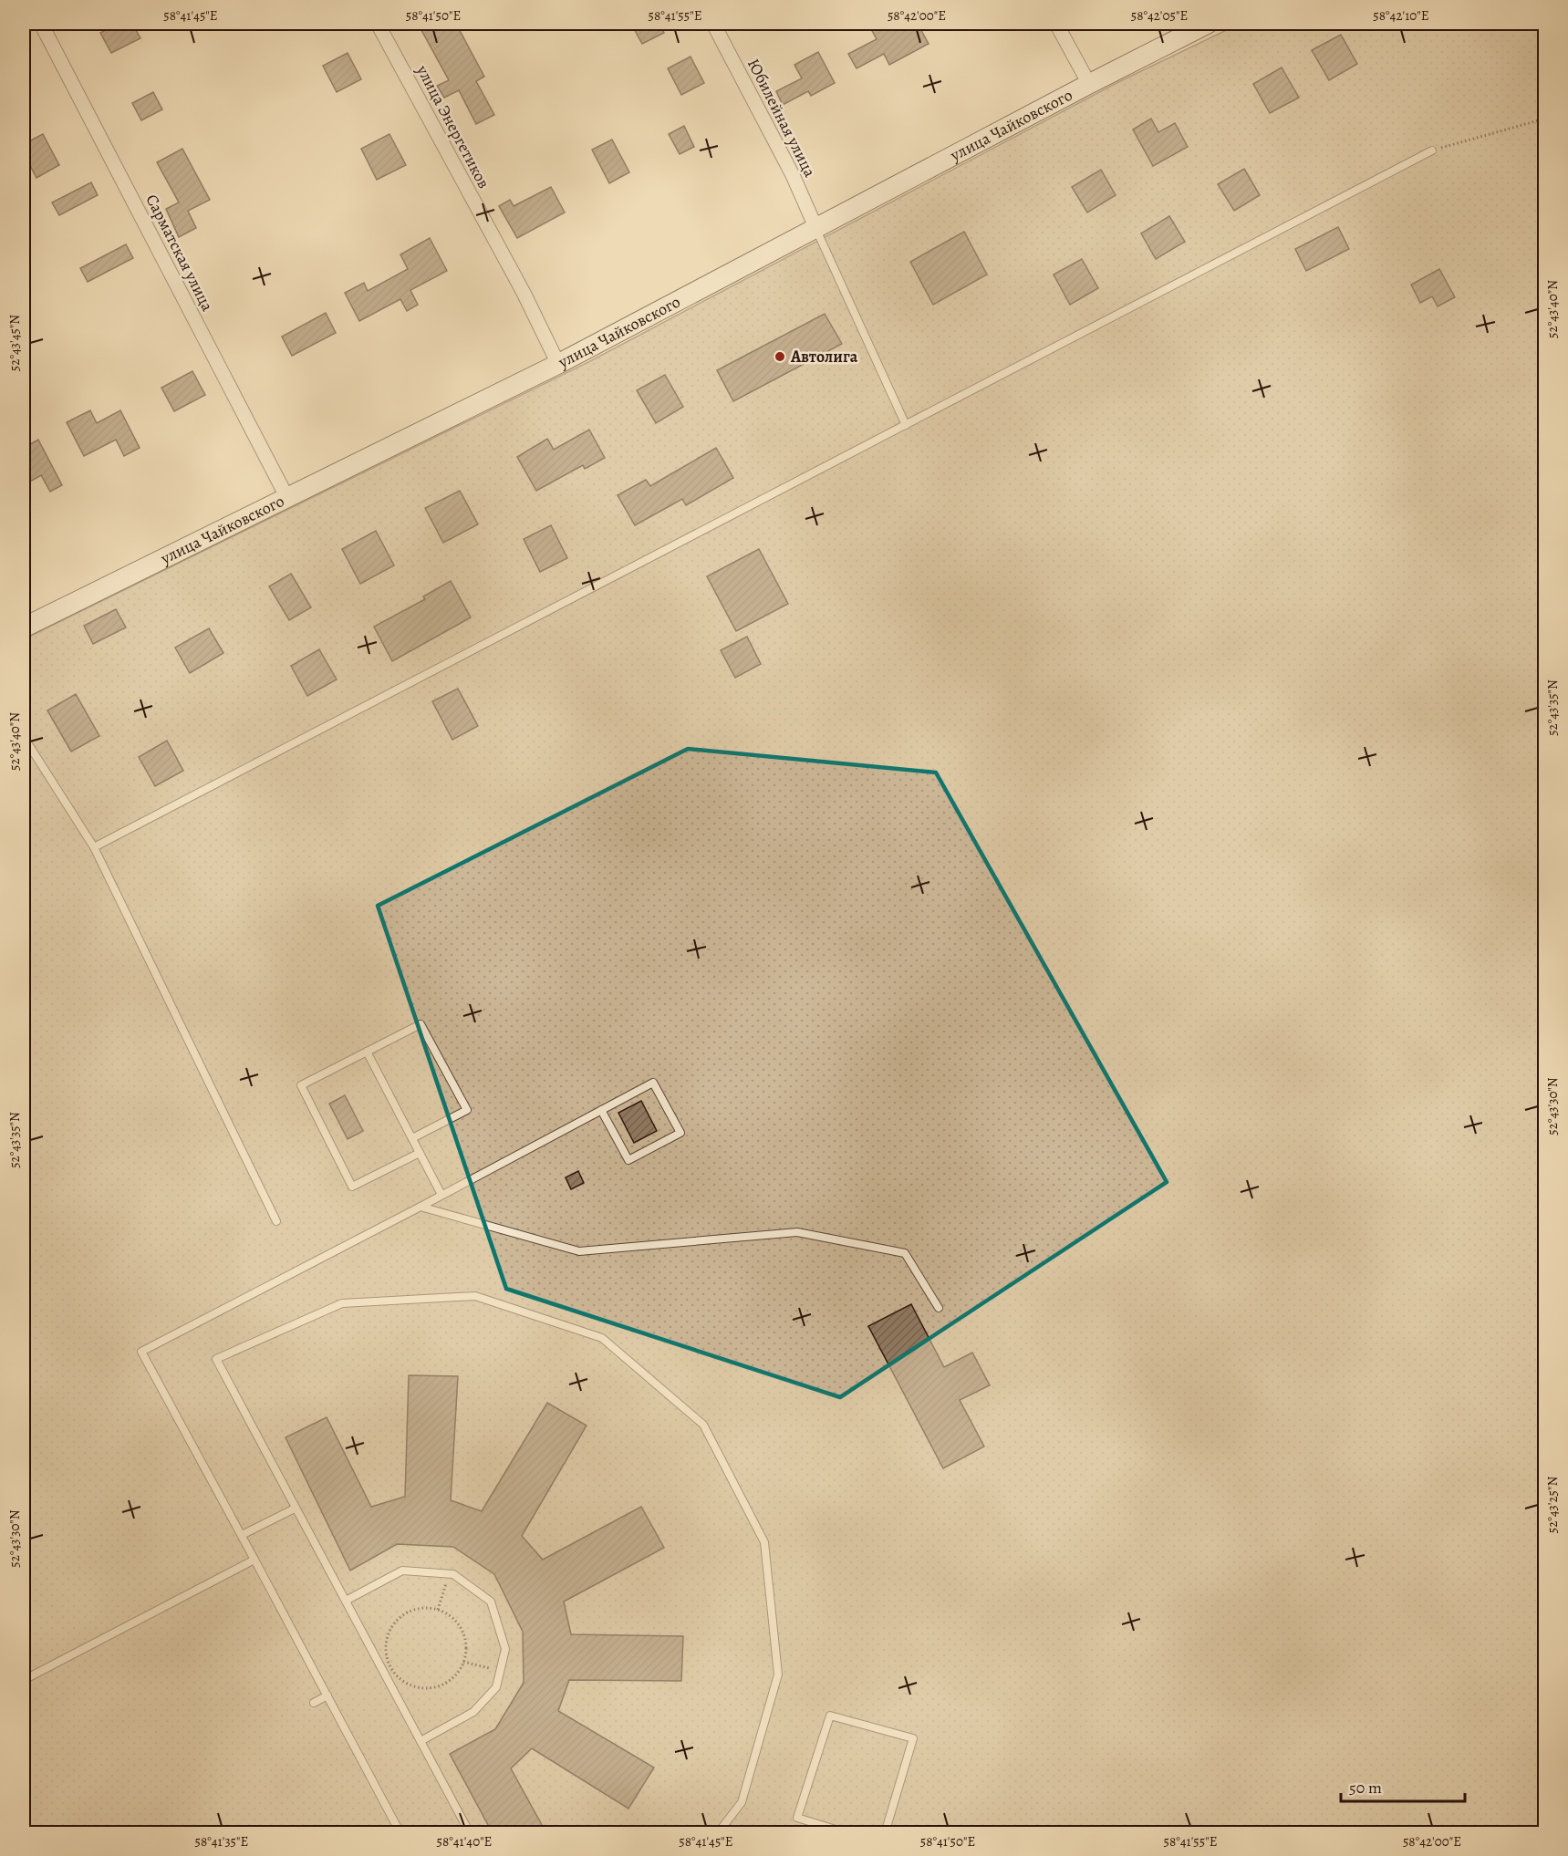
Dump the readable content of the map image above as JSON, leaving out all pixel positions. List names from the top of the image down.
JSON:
{
  "streets": {
    "street": [
      "Юбилейная улица",
      "улица Чайковского",
      "улица Энергетиков",
      "Сарматская улица"
    ]
  },
  "crossings": [
    ["Юбилейная улица", "улица Чайковского"],
    ["улица Чайковского", "улица Энергетиков"],
    ["улица Чайковского", "Сарматская улица"]
  ],
  "places": ["Автолига"],
  "scale_bar": "50 m",
  "coordinates": [
    "58°41'45\"E",
    "58°41'50\"E",
    "58°41'55\"E",
    "58°42'00\"E",
    "58°42'05\"E",
    "58°42'10\"E",
    "52°43'40\"N",
    "52°43'45\"N",
    "52°43'35\"N",
    "52°43'30\"N",
    "52°43'25\"N",
    "58°41'35\"E",
    "58°41'40\"E"
  ]
}
